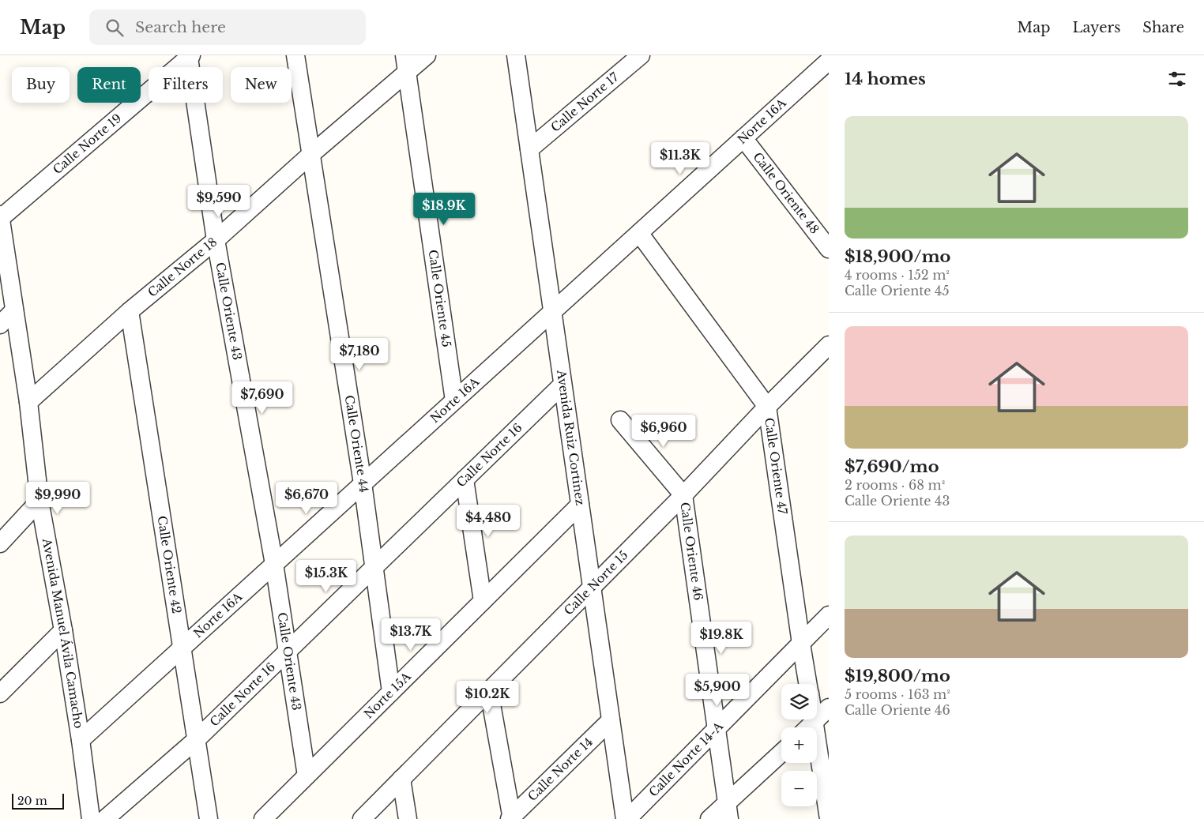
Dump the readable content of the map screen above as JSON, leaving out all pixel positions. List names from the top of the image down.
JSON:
{
  "streets": {
    "street": [
      "Calle Norte 17",
      "Norte 16A",
      "Calle Norte 19",
      "Calle Oriente 48",
      "Calle Norte 18",
      "Calle Oriente 45",
      "Calle Oriente 43",
      "Avenida Ruiz Cortinez",
      "Calle Oriente 44",
      "Calle Norte 16",
      "Calle Oriente 47",
      "Calle Oriente 46",
      "Calle Oriente 42",
      "Calle Norte 15",
      "Avenida Manuel Ávila Camacho",
      "Norte 15A",
      "Calle Norte 14-A",
      "Calle Norte 14"
    ]
  },
  "crossings": [
    ["Calle Norte 17", "Avenida Ruiz Cortinez"],
    ["Norte 16A", "Calle Oriente 48"],
    ["Norte 16A", "Calle Oriente 45"],
    ["Norte 16A", "Calle Oriente 43"],
    ["Norte 16A", "Avenida Ruiz Cortinez"],
    ["Norte 16A", "Calle Oriente 44"],
    ["Norte 16A", "Calle Oriente 47"],
    ["Norte 16A", "Calle Oriente 42"],
    ["Norte 16A", "Avenida Manuel Ávila Camacho"],
    ["Calle Norte 19", "Calle Oriente 43"],
    ["Calle Norte 19", "Avenida Manuel Ávila Camacho"],
    ["Calle Norte 18", "Calle Oriente 45"],
    ["Calle Norte 18", "Calle Oriente 43"],
    ["Calle Norte 18", "Calle Oriente 44"],
    ["Calle Norte 18", "Calle Oriente 42"],
    ["Calle Norte 18", "Avenida Manuel Ávila Camacho"],
    ["Calle Oriente 43", "Calle Norte 16"],
    ["Calle Oriente 43", "Norte 15A"],
    ["Avenida Ruiz Cortinez", "Calle Norte 16"],
    ["Avenida Ruiz Cortinez", "Calle Norte 15"],
    ["Avenida Ruiz Cortinez", "Norte 15A"],
    ["Avenida Ruiz Cortinez", "Calle Norte 14-A"],
    ["Avenida Ruiz Cortinez", "Calle Norte 14"],
    ["Calle Oriente 44", "Calle Norte 16"],
    ["Calle Oriente 44", "Norte 15A"],
    ["Calle Norte 16", "Calle Oriente 42"],
    ["Calle Oriente 47", "Calle Norte 15"],
    ["Calle Oriente 47", "Calle Norte 14-A"],
    ["Calle Oriente 46", "Calle Norte 15"],
    ["Calle Oriente 46", "Calle Norte 14-A"]
  ],
  "scale_bar": "20 m",
  "page": {
    "header": "Map",
    "search": "Search here",
    "nav": ["Map", "Layers", "Share"],
    "heading": "14 homes",
    "chip": [
      "Buy",
      "Rent",
      "Filters",
      "New"
    ],
    "list": [
      {
        "name": "$18,900/mo",
        "note": "4 rooms · 152 m² · Calle Oriente 45"
      },
      {
        "name": "$7,690/mo",
        "note": "2 rooms · 68 m² · Calle Oriente 43"
      },
      {
        "name": "$19,800/mo",
        "note": "5 rooms · 163 m² · Calle Oriente 46"
      }
    ],
    "price": [
      "$11.3K",
      "$9,590",
      "$18.9K",
      "$7,180",
      "$7,690",
      "$6,960",
      "$9,990",
      "$6,670",
      "$4,480",
      "$15.3K",
      "$13.7K",
      "$19.8K",
      "$5,900",
      "$10.2K"
    ],
    "map_buttons": ["+", "−"],
    "scale": "20 m"
  }
}
